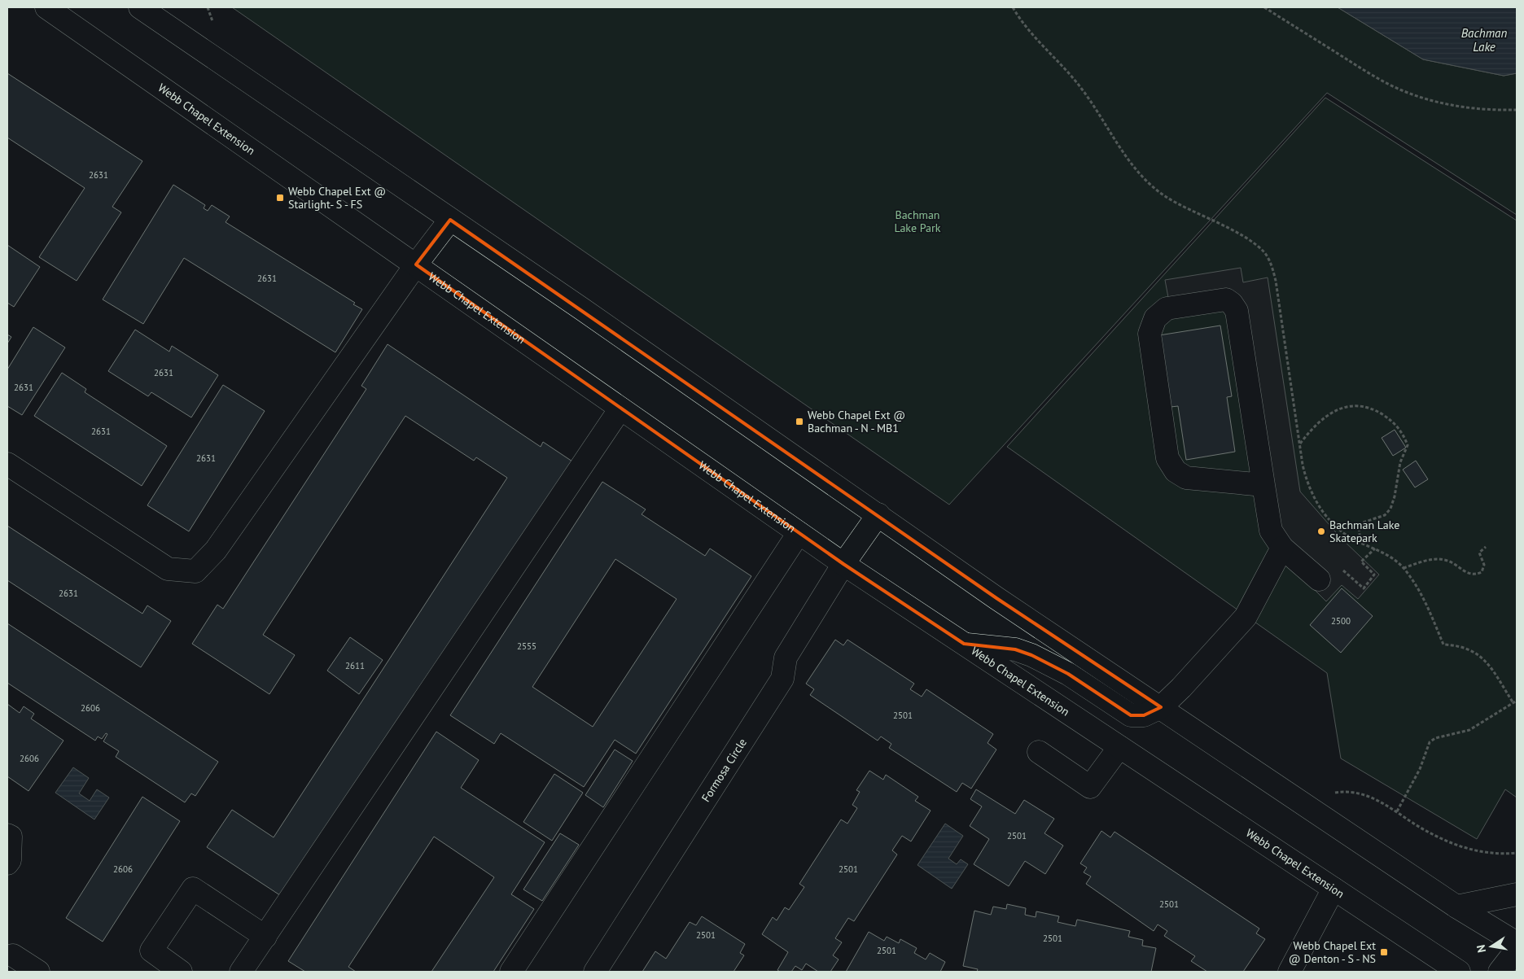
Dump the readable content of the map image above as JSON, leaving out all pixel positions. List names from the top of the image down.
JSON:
{
  "streets": {
    "main road": ["Webb Chapel Extension", "Formosa Circle"]
  },
  "crossings": [
    ["Webb Chapel Extension", "Formosa Circle"]
  ],
  "water": ["Bachman Lake"],
  "parks": ["Bachman Lake Park"],
  "places": {
    "transit": ["Webb Chapel Ext @ Starlight- S - FS", "Webb Chapel Ext @ Bachman - N - MB1", "Webb Chapel Ext @ Denton - S - NS"],
    "other": ["Bachman Lake Skatepark"]
  },
  "house_numbers": [
    "2631",
    "2631",
    "2631",
    "2631",
    "2631",
    "2631",
    "2631",
    "2500",
    "2555",
    "2611",
    "2606",
    "2501",
    "2606",
    "2501",
    "2606",
    "2501",
    "2501",
    "2501",
    "2501",
    "2501"
  ],
  "north": "left"
}
